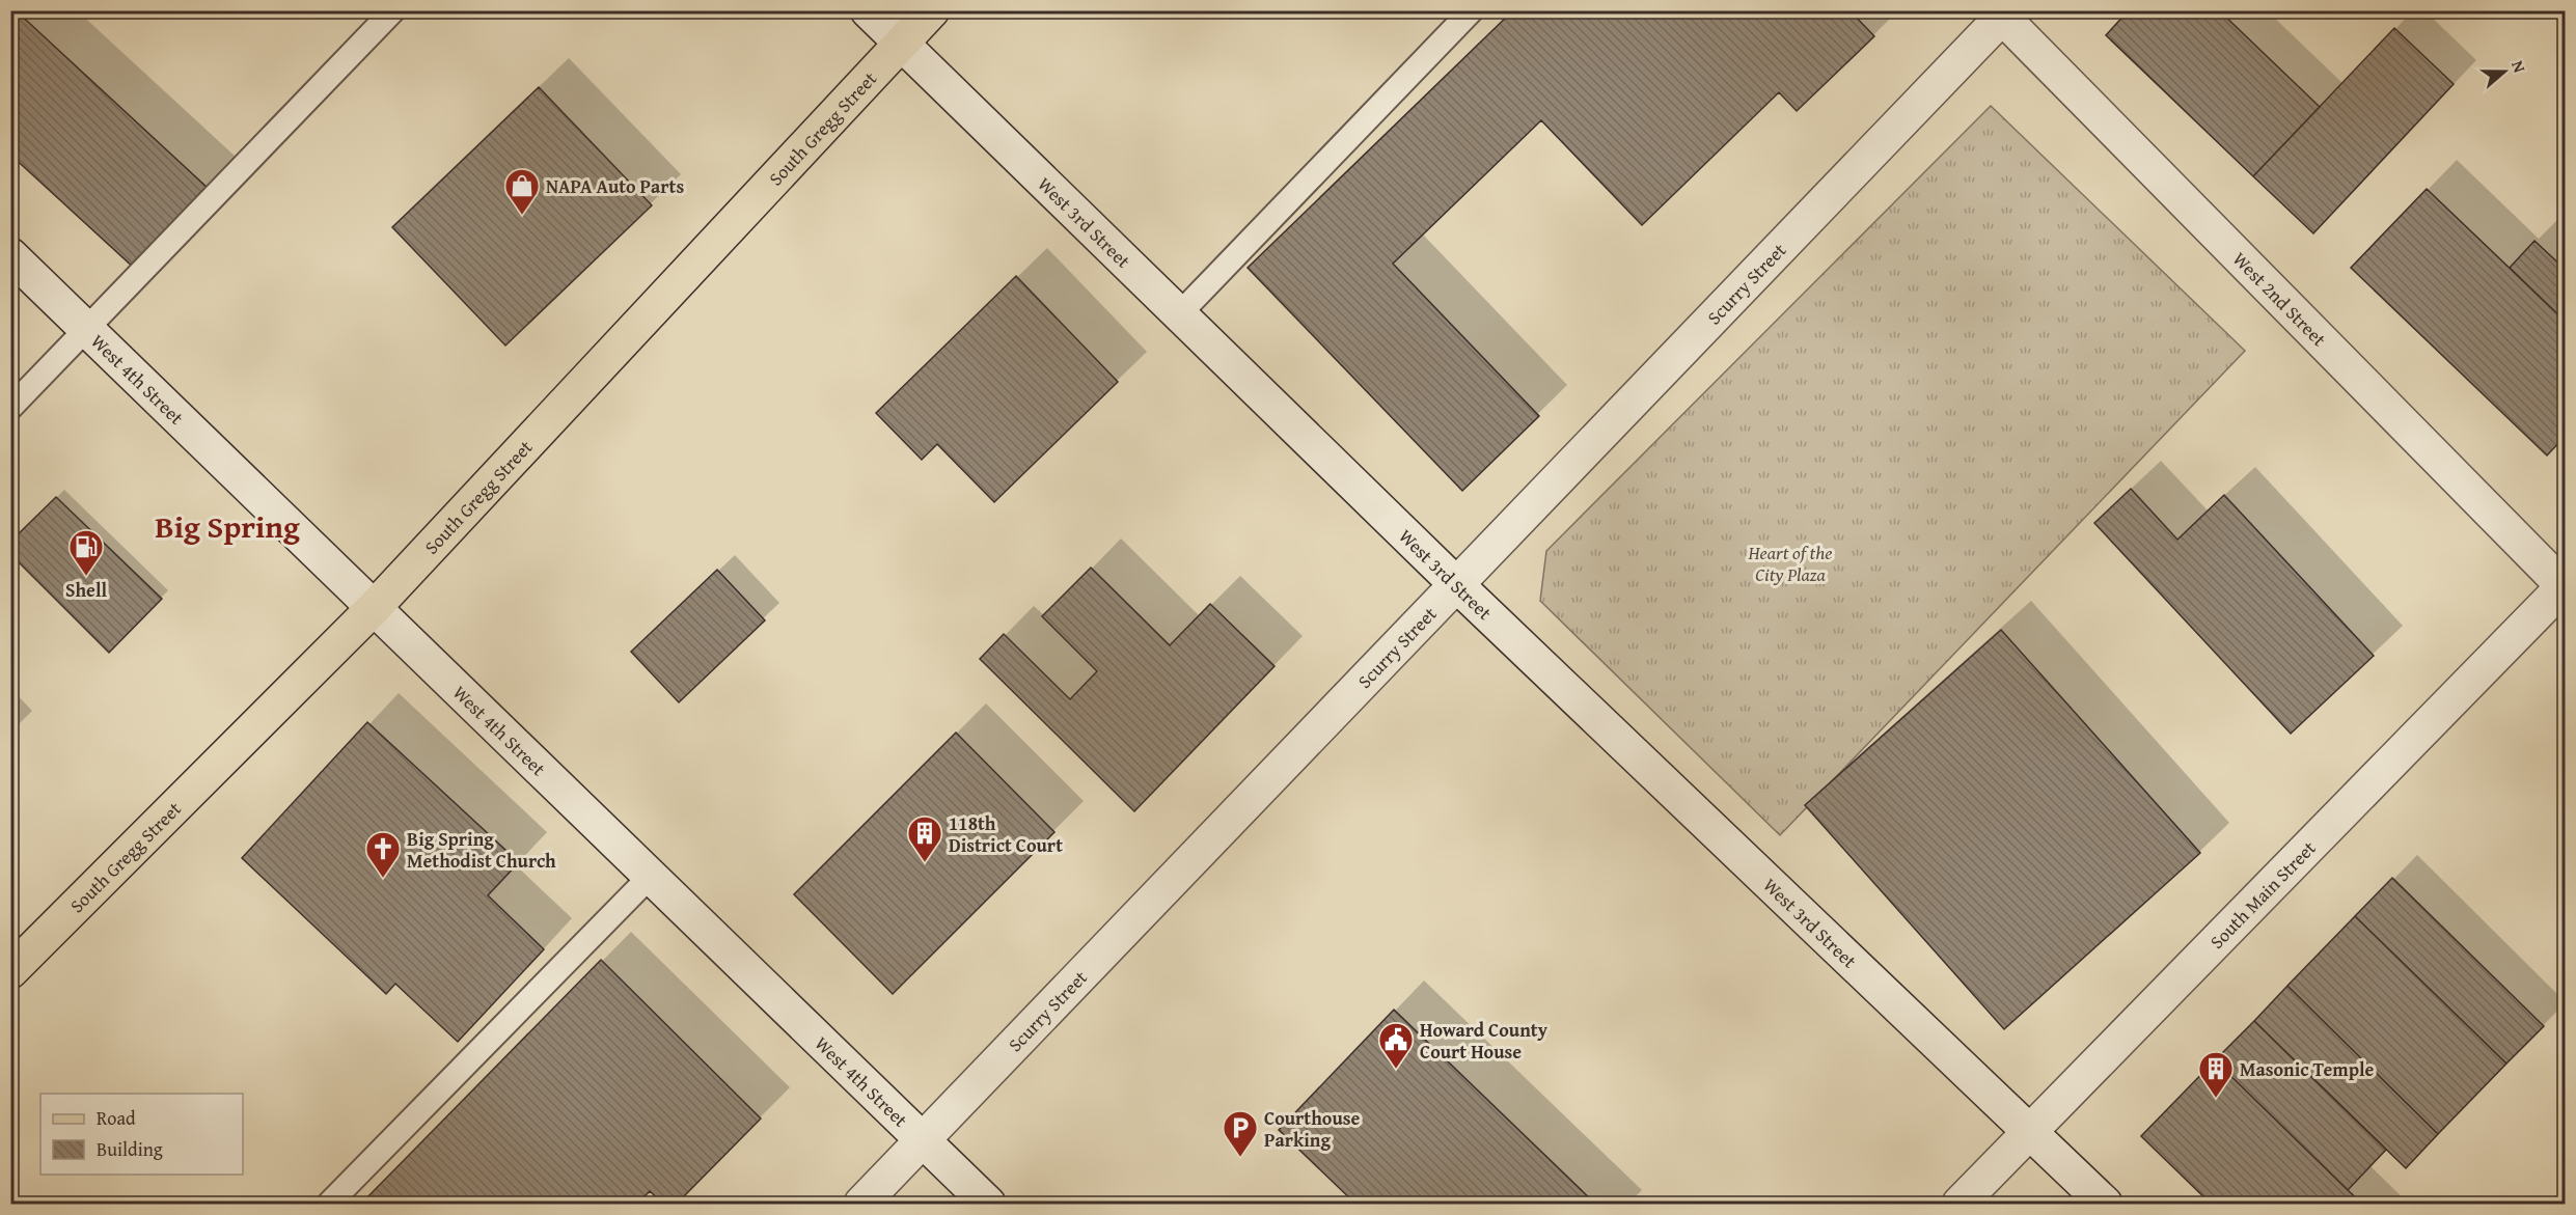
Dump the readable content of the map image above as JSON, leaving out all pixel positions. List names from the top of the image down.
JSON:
{
  "streets": {
    "main road": ["South Gregg Street"],
    "street": [
      "West 3rd Street",
      "Scurry Street",
      "West 2nd Street",
      "West 4th Street",
      "South Main Street"
    ]
  },
  "crossings": [
    ["South Gregg Street", "West 3rd Street"],
    ["South Gregg Street", "West 4th Street"],
    ["West 3rd Street", "Scurry Street"],
    ["West 3rd Street", "South Main Street"],
    ["Scurry Street", "West 2nd Street"],
    ["Scurry Street", "West 4th Street"],
    ["West 2nd Street", "South Main Street"]
  ],
  "districts": ["Big Spring"],
  "parks": ["Heart of the City Plaza"],
  "places": {
    "shop": ["NAPA Auto Parts"],
    "fuel station": ["Shell"],
    "building": ["118th District Court", "Masonic Temple"],
    "church": ["Big Spring Methodist Church"],
    "public building": ["Howard County Court House"],
    "parking": ["Courthouse Parking"]
  },
  "legend": ["Road", "Building"],
  "north": "right"
}
